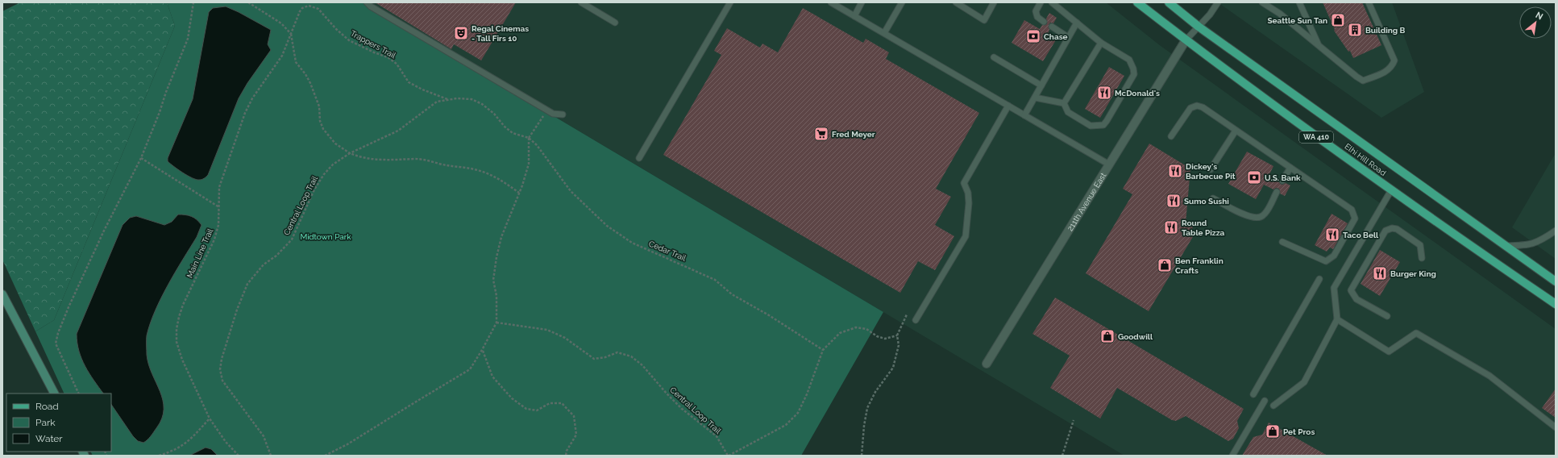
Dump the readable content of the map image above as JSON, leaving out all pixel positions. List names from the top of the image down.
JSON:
{
  "streets": {
    "main road": ["WA 410", "Elhi Hill Road"],
    "street": ["211th Avenue East"],
    "path": [
      "Trappers Trail",
      "Central Loop Trail",
      "Cedar Trail",
      "Main Line Trail"
    ]
  },
  "crossings": [
    ["Trappers Trail", "Central Loop Trail"],
    ["Trappers Trail", "Cedar Trail"],
    ["Trappers Trail", "Main Line Trail"],
    ["Elhi Hill Road", "211th Avenue East"],
    ["Central Loop Trail", "Cedar Trail"]
  ],
  "parks": ["Midtown Park"],
  "places": {
    "shop": [
      "Seattle Sun Tan",
      "Ben Franklin Crafts",
      "Goodwill",
      "Pet Pros"
    ],
    "building": ["Building B"],
    "theatre": ["Regal Cinemas - Tall Firs 10"],
    "bank": ["Chase", "U.S. Bank"],
    "restaurant": [
      "McDonald's",
      "Dickey's Barbecue Pit",
      "Sumo Sushi",
      "Round Table Pizza",
      "Taco Bell",
      "Burger King"
    ],
    "supermarket": ["Fred Meyer"]
  },
  "legend": ["Road", "Park", "Water"],
  "north": "top right"
}
